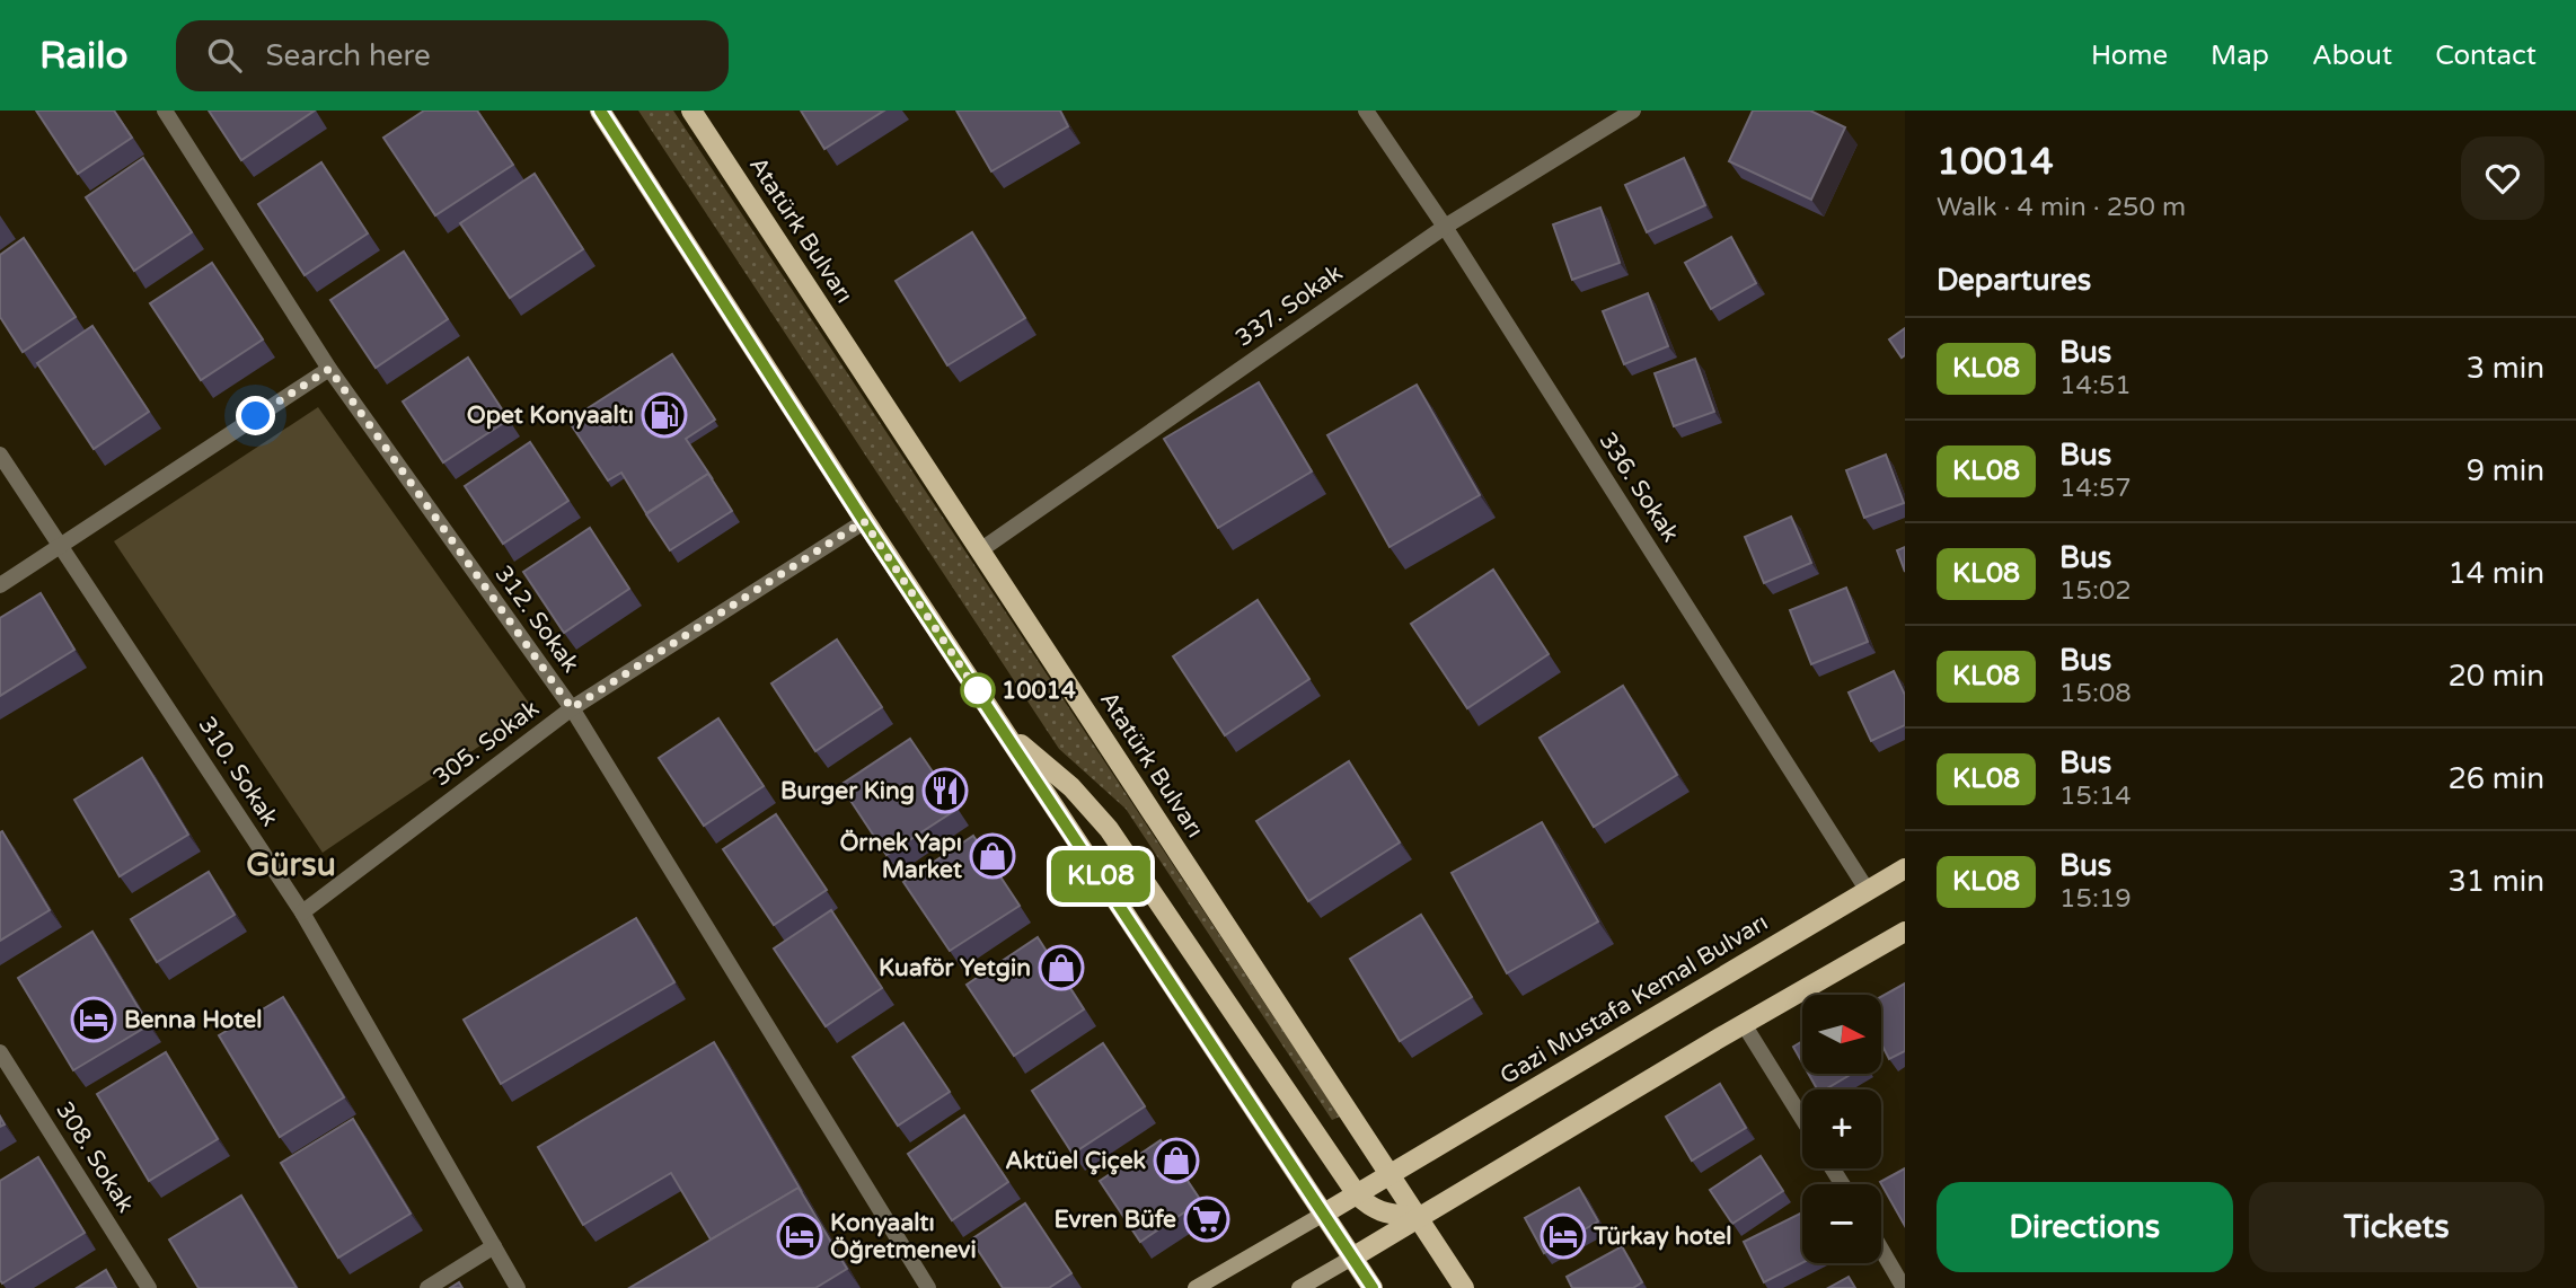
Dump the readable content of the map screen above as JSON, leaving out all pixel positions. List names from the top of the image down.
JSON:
{
  "streets": {
    "main road": ["Atatürk Bulvarı", "Gazi Mustafa Kemal Bulvarı"],
    "street": [
      "337. Sokak",
      "336. Sokak",
      "312. Sokak",
      "305. Sokak",
      "310. Sokak",
      "308. Sokak"
    ]
  },
  "crossings": [
    ["Atatürk Bulvarı", "337. Sokak"],
    ["Atatürk Bulvarı", "Gazi Mustafa Kemal Bulvarı"],
    ["337. Sokak", "336. Sokak"],
    ["336. Sokak", "Gazi Mustafa Kemal Bulvarı"],
    ["312. Sokak", "305. Sokak"],
    ["305. Sokak", "310. Sokak"]
  ],
  "districts": ["Gürsu"],
  "places": {
    "fuel station": ["Opet Konyaaltı"],
    "other": ["10014"],
    "restaurant": ["Burger King"],
    "shop": ["Örnek Yapı Market", "Kuaför Yetgin", "Aktüel Çiçek"],
    "hotel": ["Benna Hotel", "Konyaaltı Öğretmenevi", "Türkay hotel"],
    "supermarket": ["Evren Büfe"]
  },
  "lines": ["bus line KL08"],
  "north": "right",
  "page": {
    "header": "Railo",
    "search": "Search here",
    "nav": [
      "Home",
      "Map",
      "About",
      "Contact"
    ],
    "on_map": "KL08",
    "heading": [
      ["10014", "Walk · 4 min · 250 m"],
      "Departures"
    ],
    "list": [
      {
        "mark": "KL08",
        "name": "Bus",
        "note": "14:51",
        "value": "3 min"
      },
      {
        "mark": "KL08",
        "name": "Bus",
        "note": "14:57",
        "value": "9 min"
      },
      {
        "mark": "KL08",
        "name": "Bus",
        "note": "15:02",
        "value": "14 min"
      },
      {
        "mark": "KL08",
        "name": "Bus",
        "note": "15:08",
        "value": "20 min"
      },
      {
        "mark": "KL08",
        "name": "Bus",
        "note": "15:14",
        "value": "26 min"
      },
      {
        "mark": "KL08",
        "name": "Bus",
        "note": "15:19",
        "value": "31 min"
      }
    ],
    "map_buttons": ["+", "−"],
    "buttons": ["Directions", "Tickets"]
  }
}
